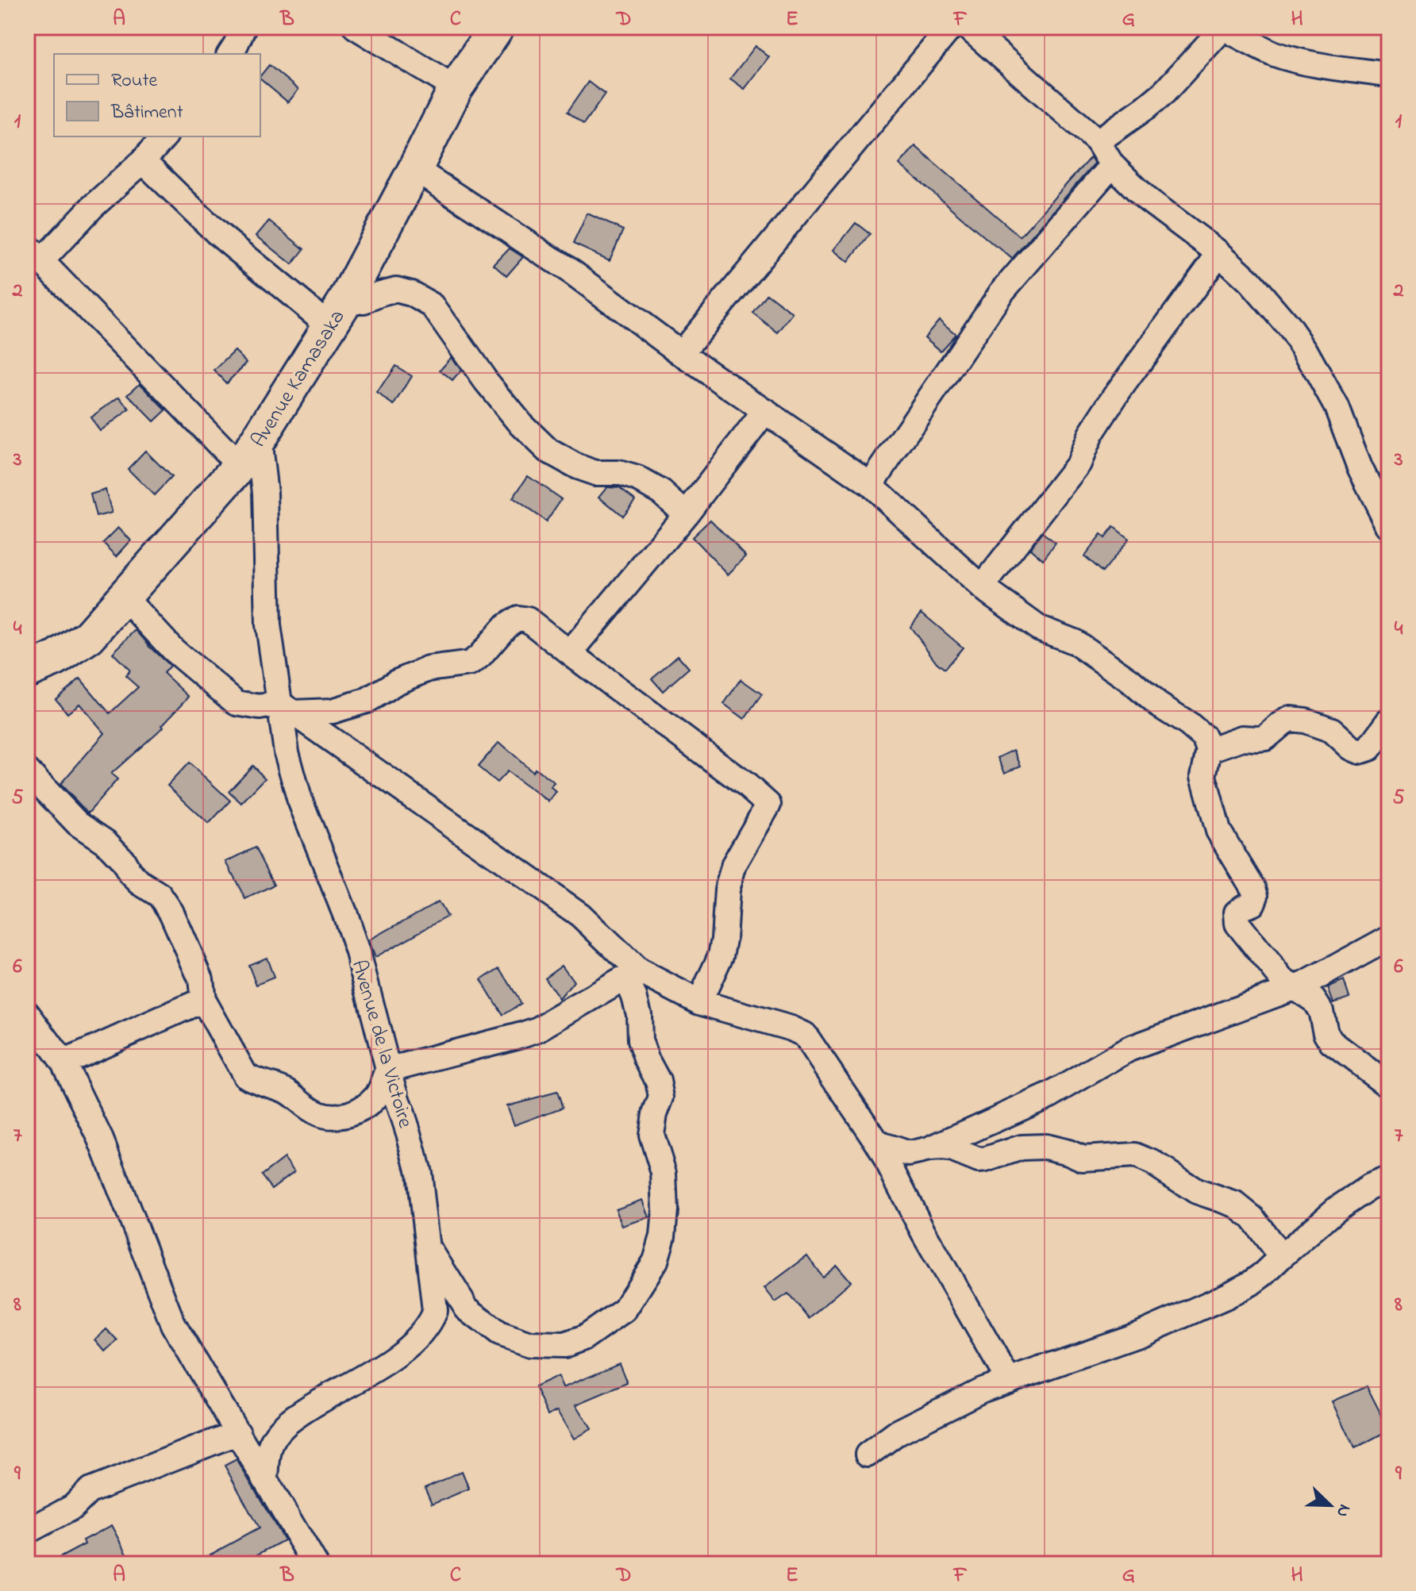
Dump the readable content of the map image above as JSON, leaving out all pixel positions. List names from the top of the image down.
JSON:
{
  "streets": {
    "street": ["Avenue Kamasaka", "Avenue de la Victoire"]
  },
  "crossings": [
    ["Avenue Kamasaka", "Avenue de la Victoire"]
  ],
  "legend": ["Route", "Bâtiment"],
  "north": "bottom right",
  "grid": {
    "columns": [
      "A",
      "B",
      "C",
      "D",
      "E",
      "F",
      "G",
      "H"
    ],
    "rows": [
      "1",
      "2",
      "3",
      "4",
      "5",
      "6",
      "7",
      "8",
      "9"
    ]
  }
}
